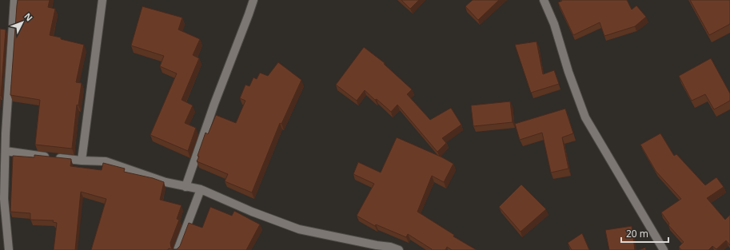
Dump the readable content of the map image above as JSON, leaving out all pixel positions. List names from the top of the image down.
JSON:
{
  "scale_bar": "20 m",
  "north": "top right"
}
